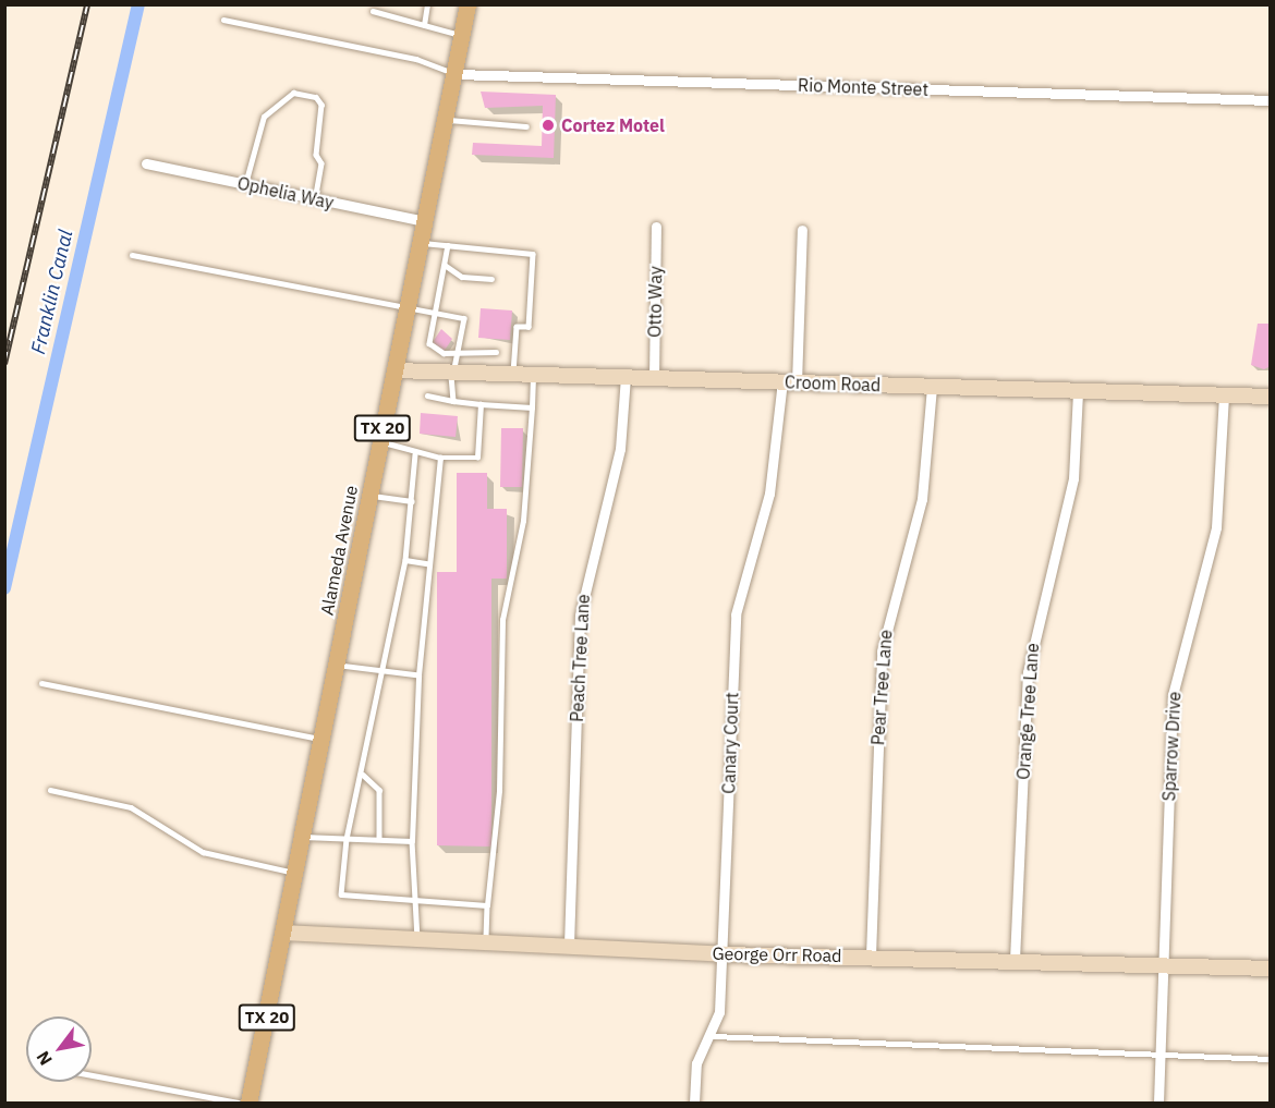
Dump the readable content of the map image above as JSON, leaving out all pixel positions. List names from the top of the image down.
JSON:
{
  "streets": {
    "main road": ["TX 20", "Alameda Avenue"],
    "street": [
      "Rio Monte Street",
      "Ophelia Way",
      "Otto Way",
      "Croom Road",
      "Peach Tree Lane",
      "Pear Tree Lane",
      "Orange Tree Lane",
      "Canary Court",
      "Sparrow Drive",
      "George Orr Road"
    ]
  },
  "crossings": [
    ["Rio Monte Street", "Alameda Avenue"],
    ["Ophelia Way", "Alameda Avenue"],
    ["Otto Way", "Croom Road"],
    ["Croom Road", "Alameda Avenue"],
    ["Croom Road", "Peach Tree Lane"],
    ["Croom Road", "Pear Tree Lane"],
    ["Croom Road", "Orange Tree Lane"],
    ["Croom Road", "Canary Court"],
    ["Croom Road", "Sparrow Drive"],
    ["Alameda Avenue", "George Orr Road"],
    ["Peach Tree Lane", "George Orr Road"],
    ["Pear Tree Lane", "George Orr Road"],
    ["Orange Tree Lane", "George Orr Road"],
    ["Canary Court", "George Orr Road"],
    ["Sparrow Drive", "George Orr Road"]
  ],
  "water": ["Franklin Canal"],
  "places": ["Cortez Motel"],
  "north": "bottom left"
}
